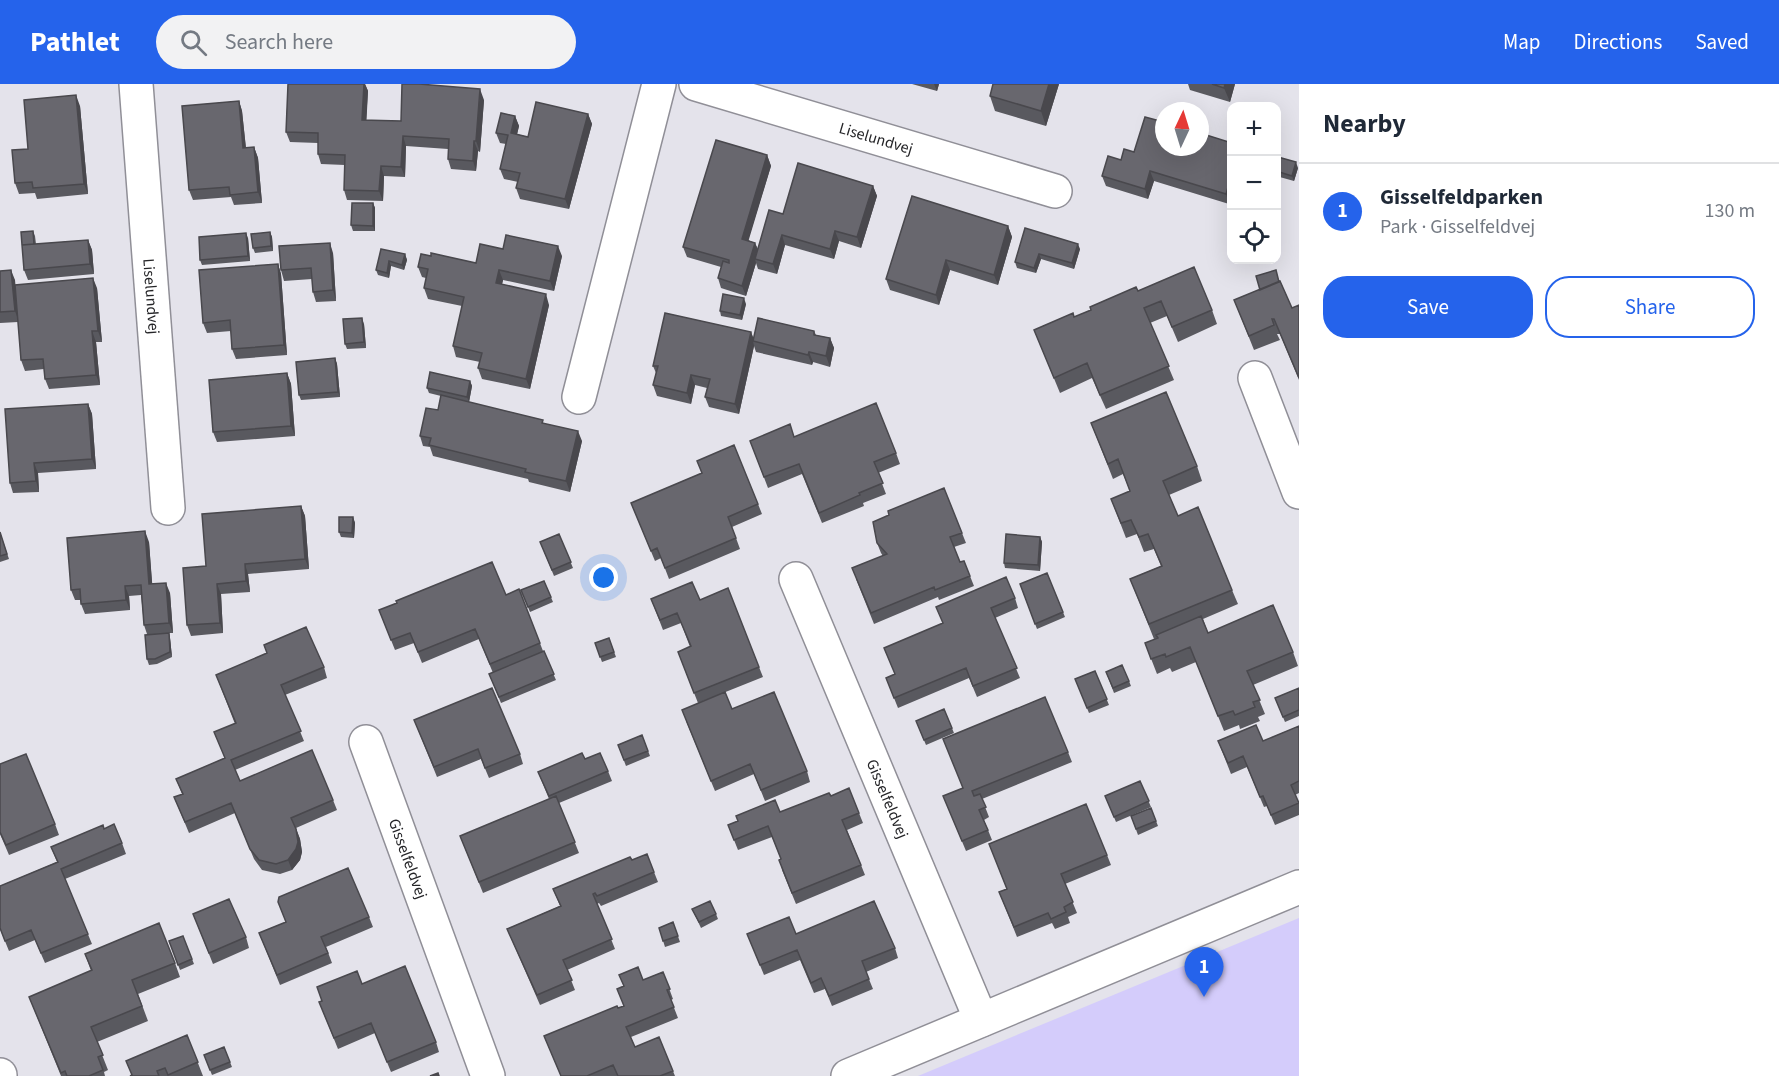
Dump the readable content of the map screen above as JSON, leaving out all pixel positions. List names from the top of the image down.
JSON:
{
  "streets": {
    "street": ["Liselundvej", "Gisselfeldvej"]
  },
  "north": "top",
  "page": {
    "header": "Pathlet",
    "search": "Search here",
    "nav": ["Map", "Directions", "Saved"],
    "heading": "Nearby",
    "map_buttons": ["+", "−"],
    "list": [
      {
        "mark": "1",
        "name": "Gisselfeldparken",
        "note": "Park · Gisselfeldvej",
        "value": "130 m"
      }
    ],
    "buttons": ["Save", "Share"],
    "pins": "1"
  }
}
